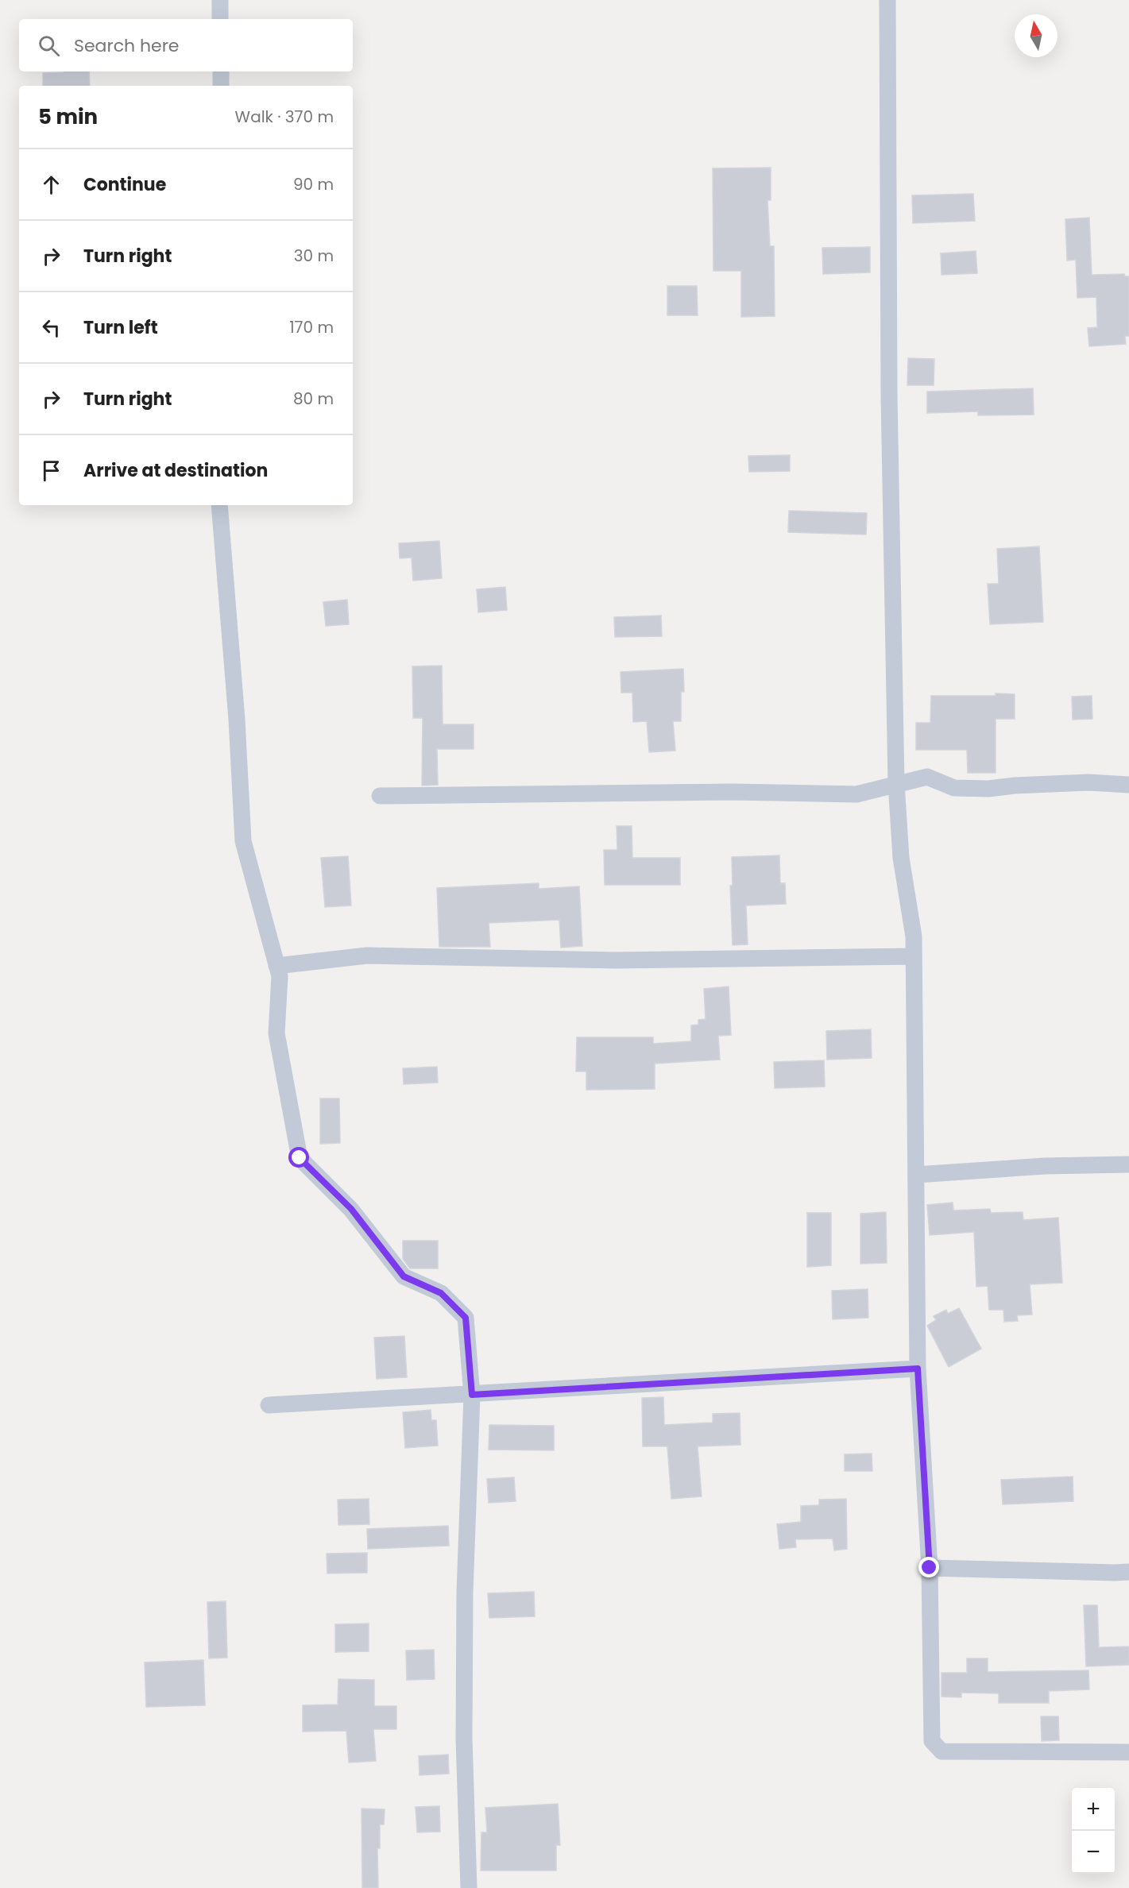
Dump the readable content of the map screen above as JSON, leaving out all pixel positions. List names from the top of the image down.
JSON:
{
  "north": "top",
  "page": {
    "search": "Search here",
    "heading": ["5 min", "Walk · 370 m"],
    "list": [
      ["Continue", "90 m"],
      ["Turn right", "30 m"],
      ["Turn left", "170 m"],
      ["Turn right", "80 m"],
      "Arrive at destination"
    ],
    "map_buttons": ["+", "−"]
  }
}
